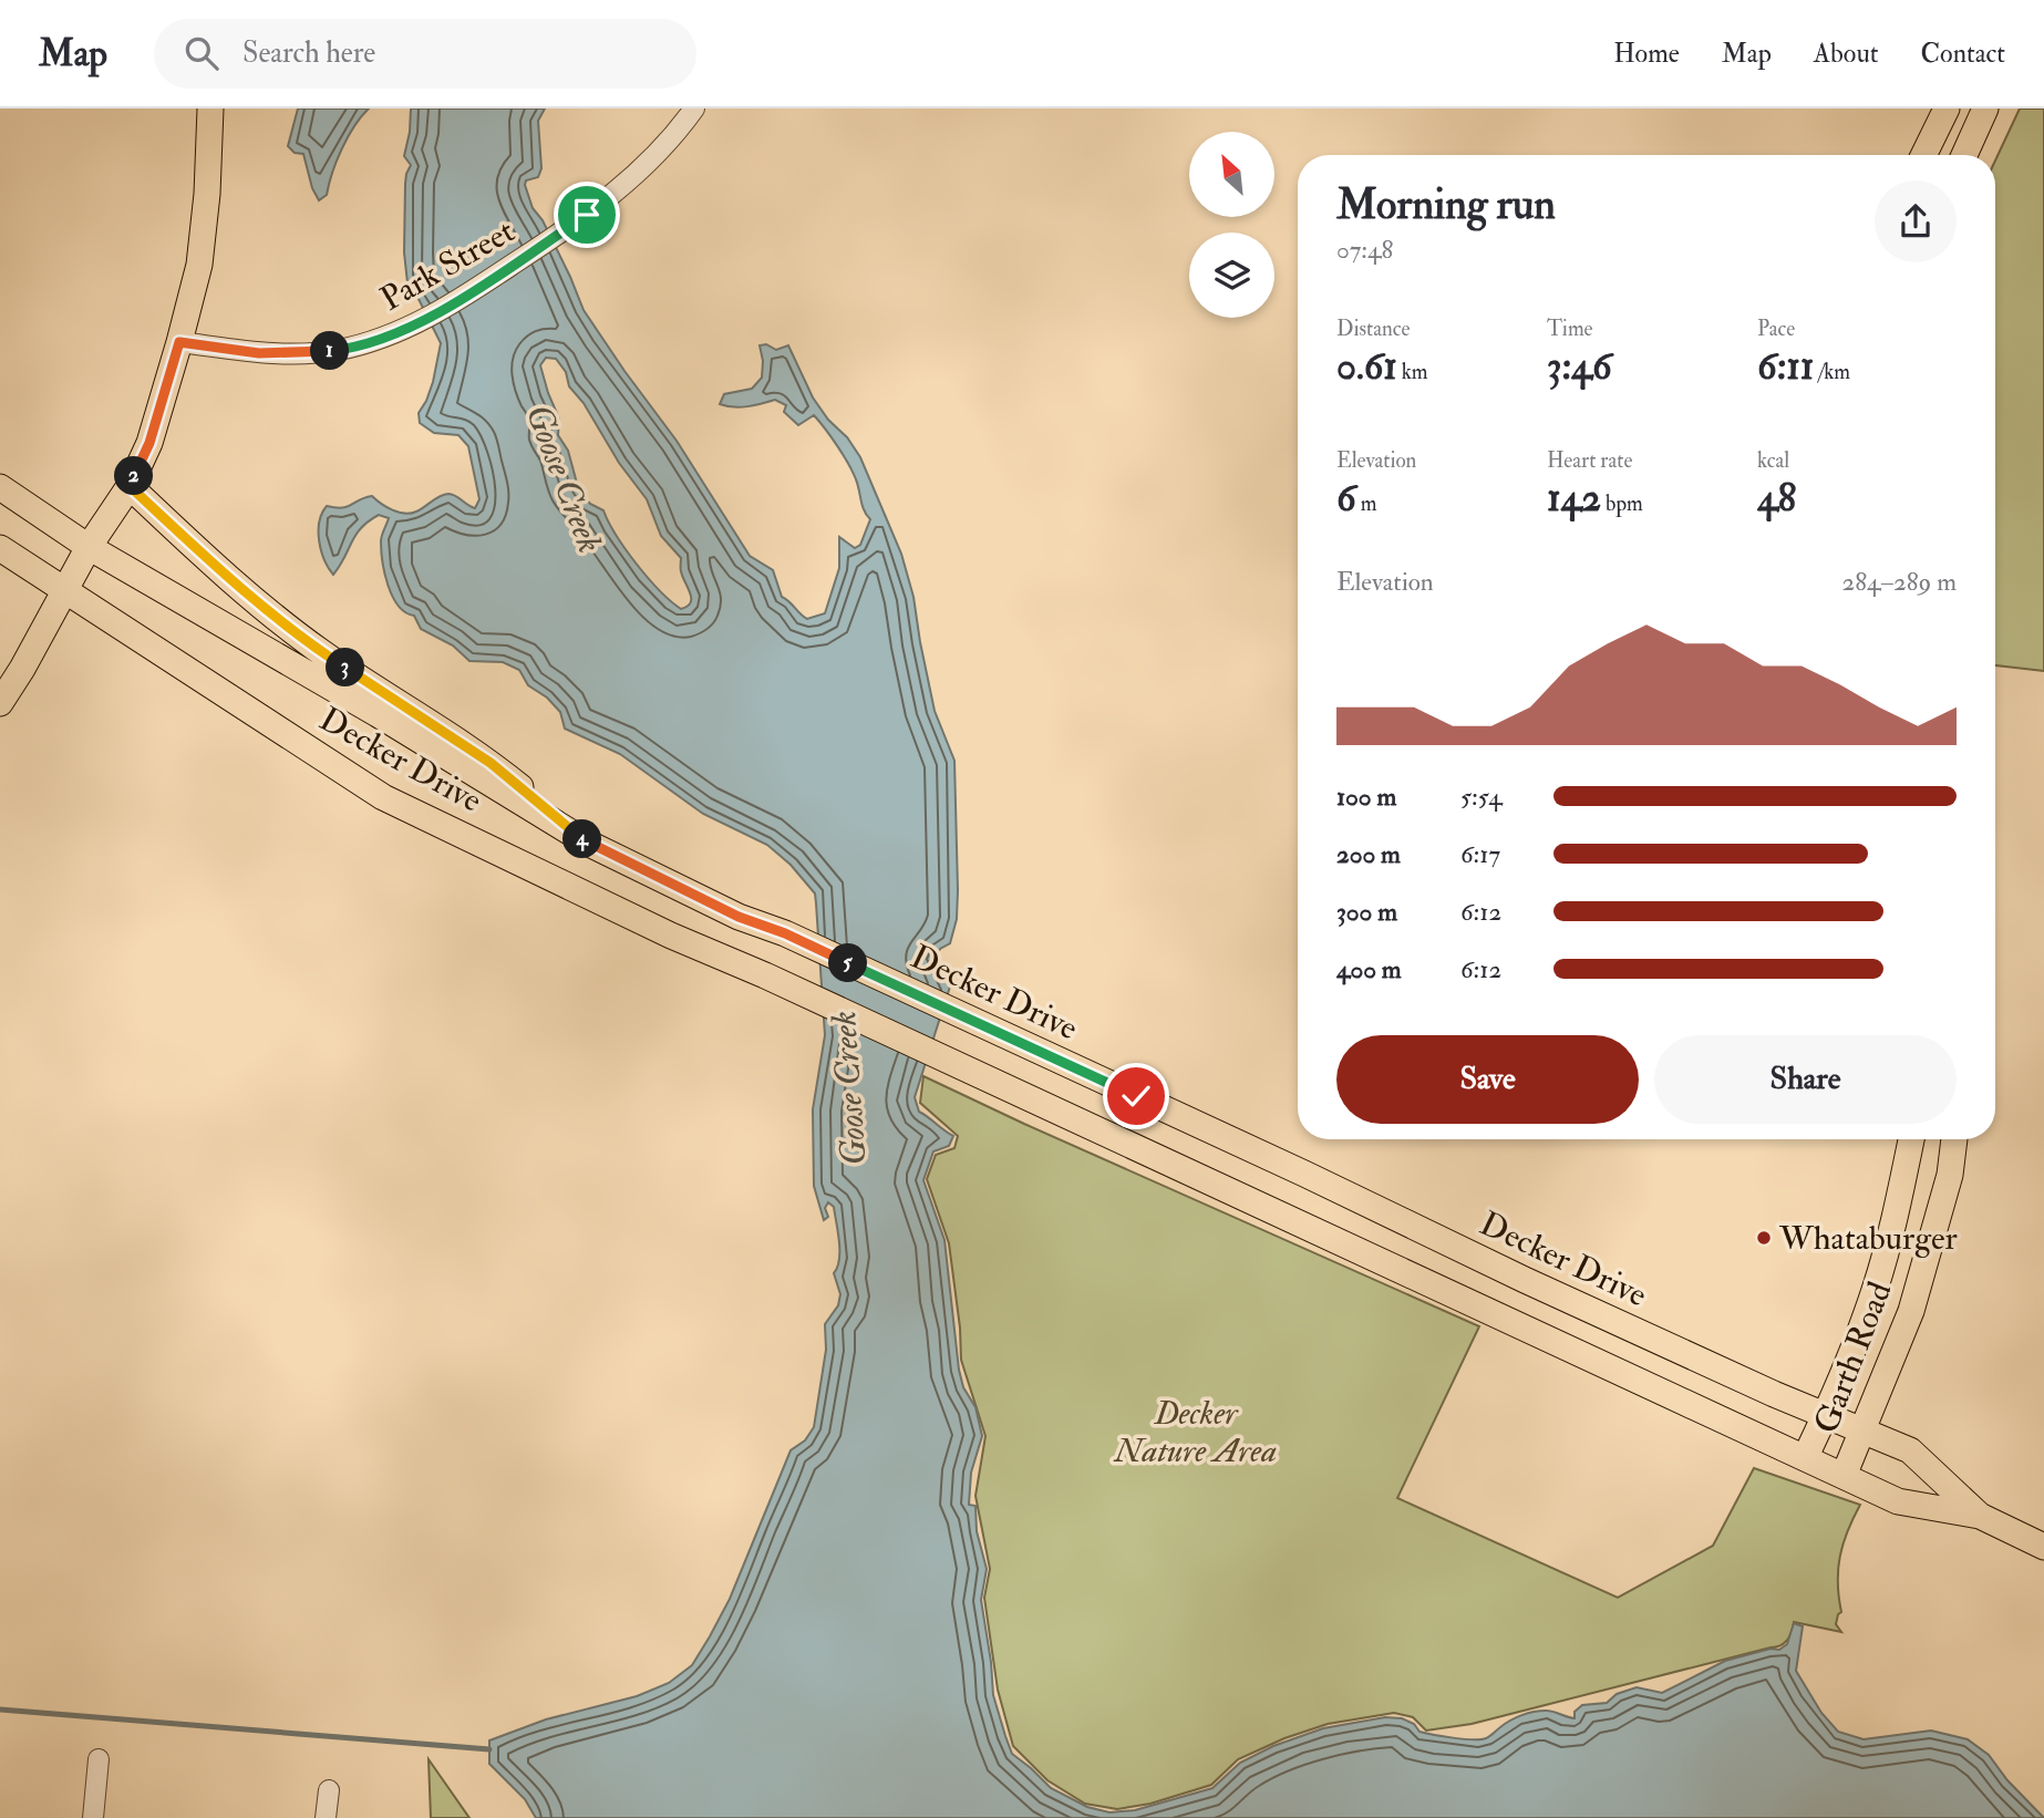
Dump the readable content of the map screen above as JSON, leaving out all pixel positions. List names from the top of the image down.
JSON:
{
  "streets": {
    "main road": ["Decker Drive", "Garth Road"],
    "street": ["Park Street"]
  },
  "crossings": [
    ["Decker Drive", "Garth Road"]
  ],
  "water": ["Goose Creek"],
  "parks": ["Decker Nature Area"],
  "places": ["Whataburger"],
  "north": "top left",
  "page": {
    "header": "Map",
    "search": "Search here",
    "nav": [
      "Home",
      "Map",
      "About",
      "Contact"
    ],
    "heading": ["Morning run", "07:48"],
    "stats": [
      ["Distance", "0.61 km"],
      ["Time", "3:46"],
      ["Pace", "6:11 /km"],
      ["Elevation", "6 m"],
      ["Heart rate", "142 bpm"],
      ["kcal", "48"]
    ],
    "pins": [
      "1",
      "2",
      "3",
      "4",
      "5"
    ],
    "chart": ["Elevation", "284–289 m"],
    "list": [
      {
        "name": "100 m",
        "note": "5:54"
      },
      {
        "name": "200 m",
        "note": "6:17"
      },
      {
        "name": "300 m",
        "note": "6:12"
      },
      {
        "name": "400 m",
        "note": "6:12"
      }
    ],
    "buttons": ["Save", "Share"]
  }
}
